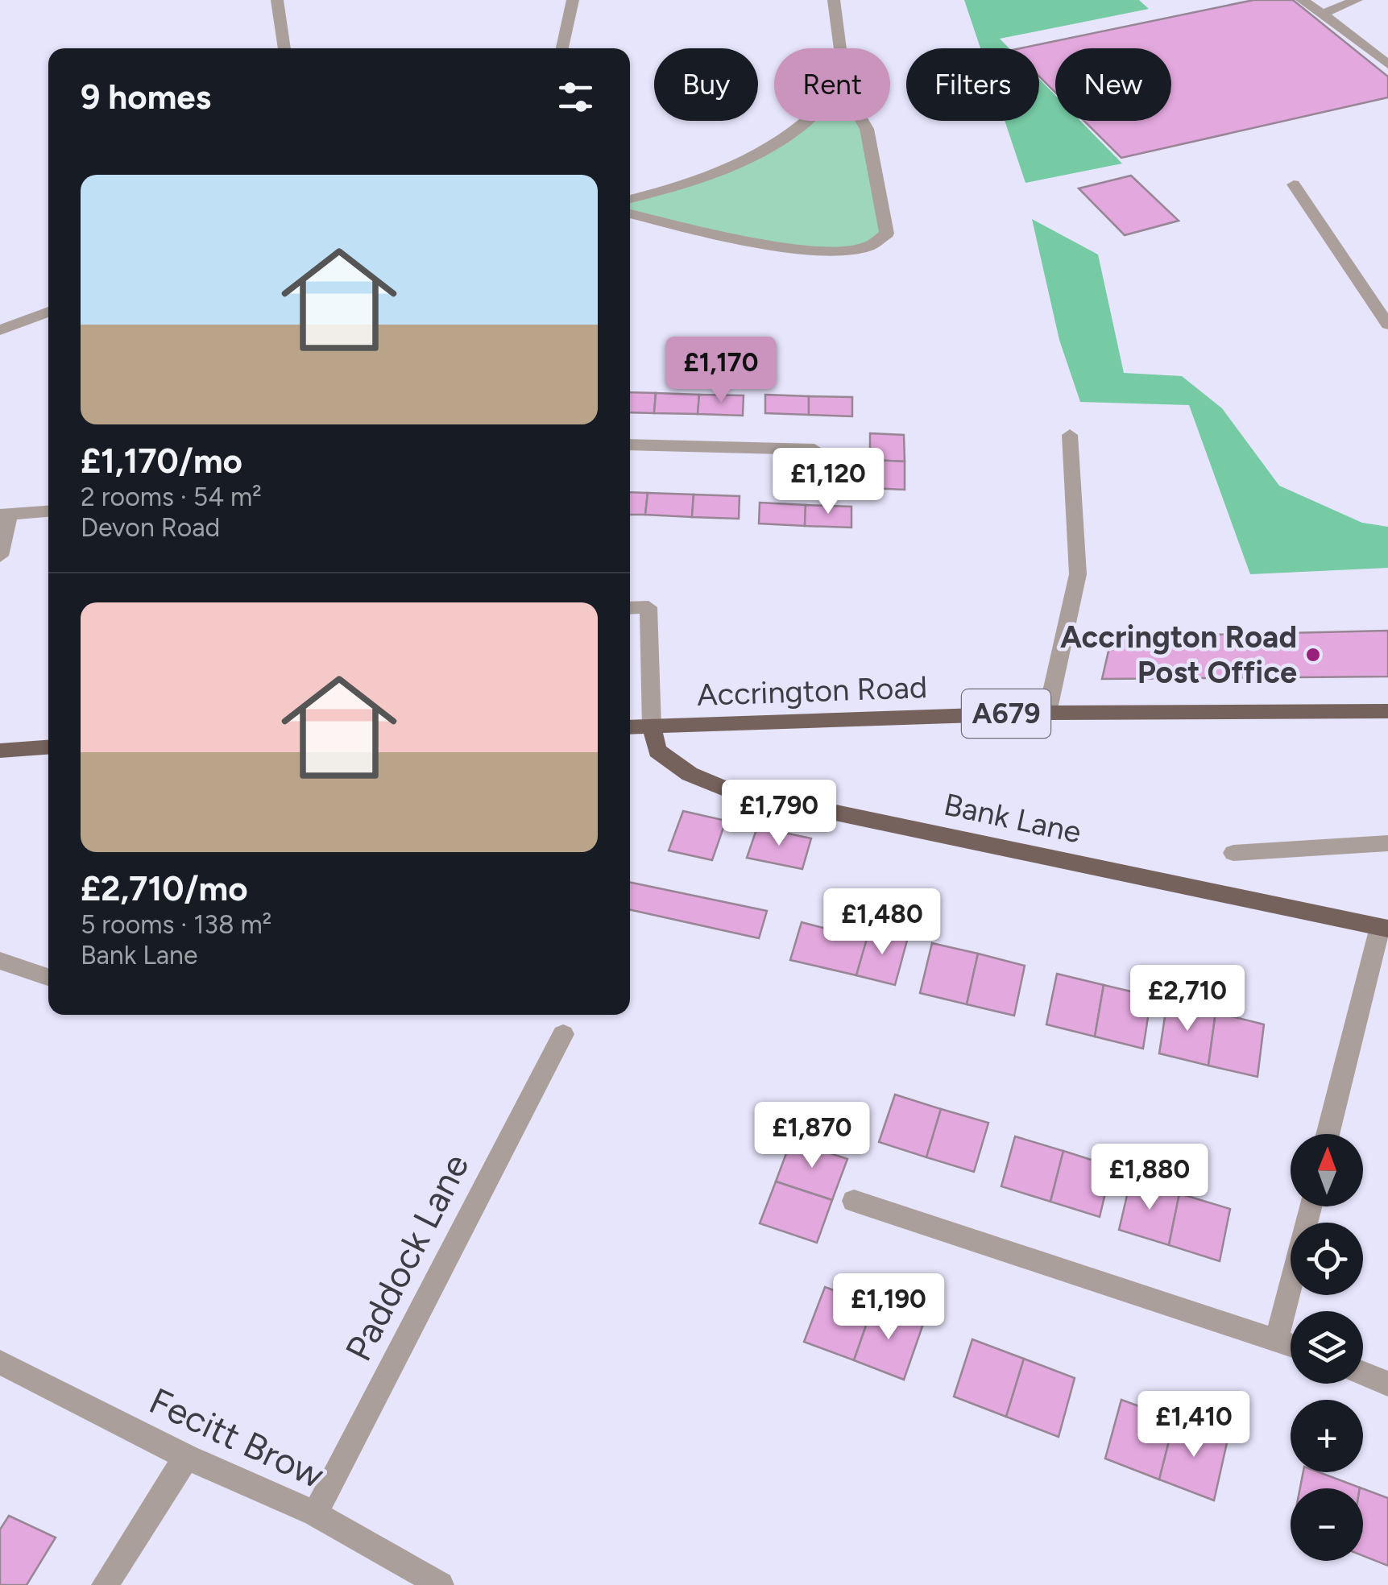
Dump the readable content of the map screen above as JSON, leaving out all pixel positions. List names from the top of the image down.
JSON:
{
  "streets": {
    "main road": ["Accrington Road", "A679", "Bank Lane"],
    "street": ["Paddock Lane", "Fecitt Brow"]
  },
  "crossings": [
    ["Accrington Road", "Bank Lane"],
    ["Paddock Lane", "Fecitt Brow"]
  ],
  "places": ["Accrington Road Post Office"],
  "north": "top",
  "page": {
    "chip": [
      "Buy",
      "Rent",
      "Filters",
      "New"
    ],
    "heading": "9 homes",
    "list": [
      {
        "name": "£1,170/mo",
        "note": "2 rooms · 54 m² · Devon Road"
      },
      {
        "name": "£2,710/mo",
        "note": "5 rooms · 138 m² · Bank Lane"
      }
    ],
    "price": [
      "£1,170",
      "£1,120",
      "£1,790",
      "£1,480",
      "£2,710",
      "£1,870",
      "£1,880",
      "£1,190",
      "£1,410"
    ],
    "map_buttons": ["+", "−"]
  }
}
